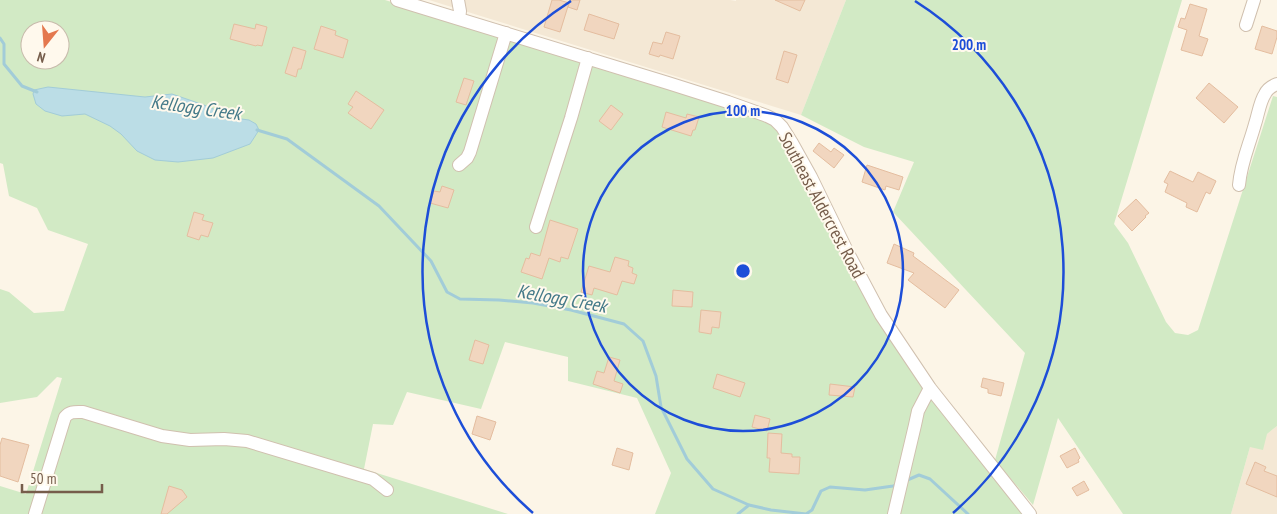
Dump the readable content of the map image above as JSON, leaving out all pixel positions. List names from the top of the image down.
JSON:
{
  "streets": {
    "street": ["Southeast Aldercrest Road"]
  },
  "water": ["Kellogg Creek"],
  "scale_bar": "50 m",
  "north": "bottom",
  "rings": ["200 m", "100 m"]
}
